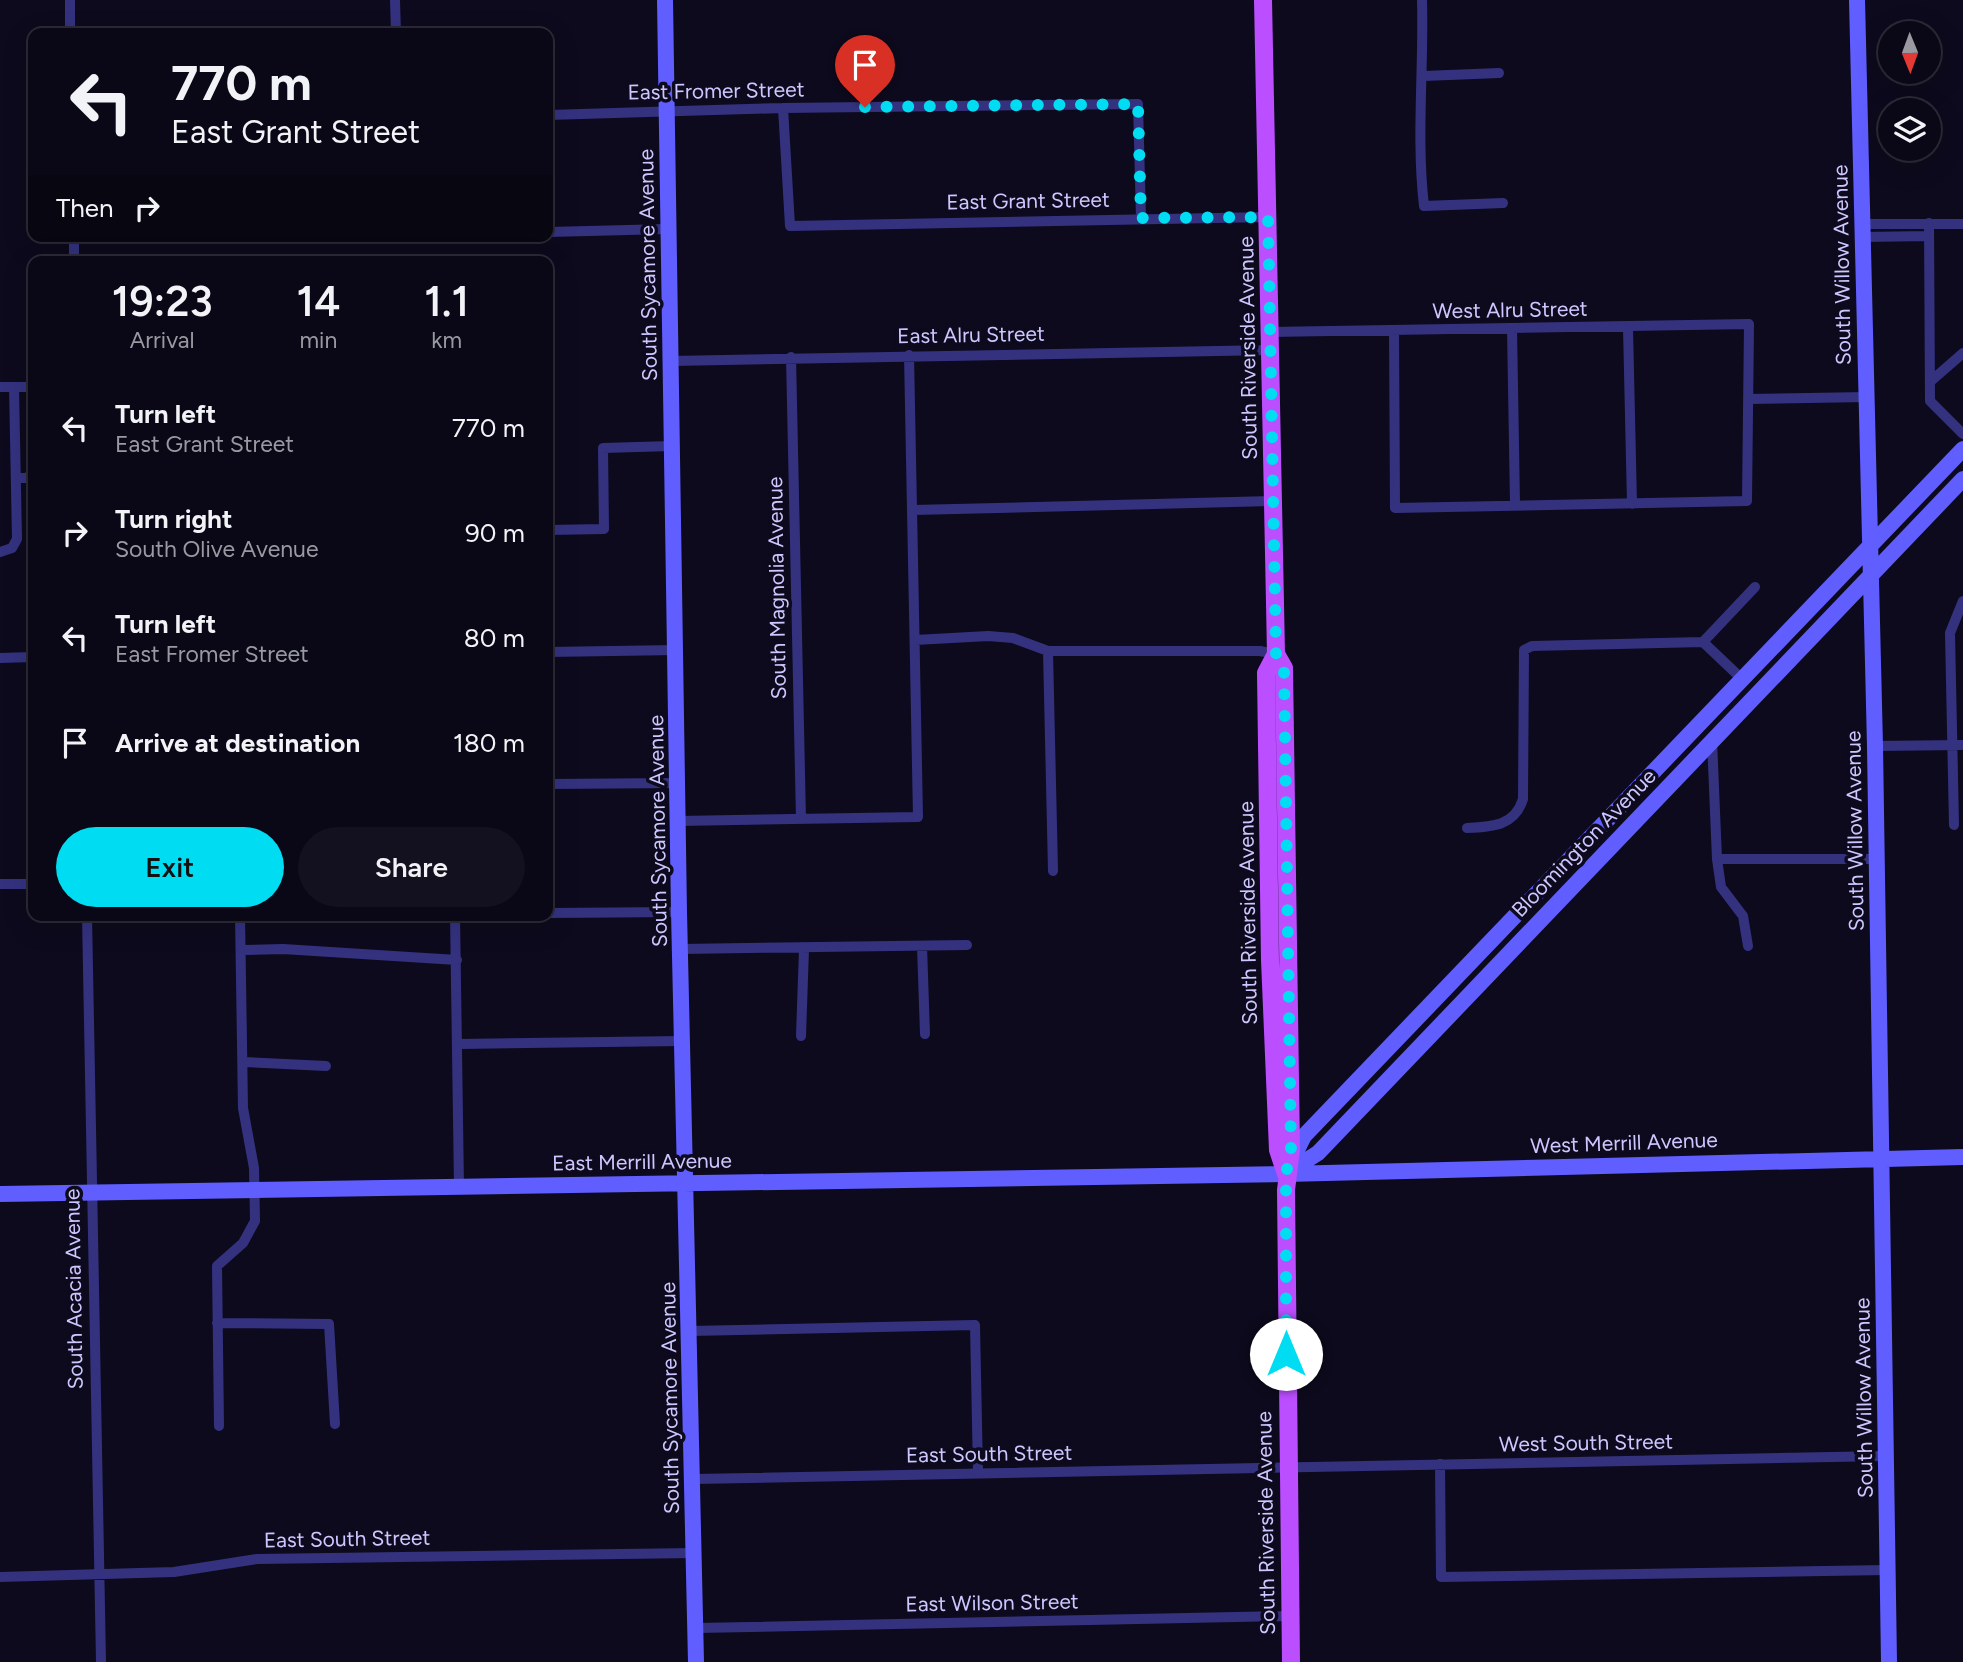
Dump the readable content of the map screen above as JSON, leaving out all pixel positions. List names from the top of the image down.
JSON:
{
  "streets": {
    "main road": [
      "South Sycamore Avenue",
      "South Willow Avenue",
      "South Riverside Avenue",
      "Bloomington Avenue",
      "West Merrill Avenue",
      "East Merrill Avenue"
    ],
    "street": [
      "East Fromer Street",
      "East Grant Street",
      "West Alru Street",
      "East Alru Street",
      "South Magnolia Avenue",
      "South Acacia Avenue",
      "West South Street",
      "East South Street",
      "East Wilson Street"
    ]
  },
  "crossings": [
    ["East Fromer Street", "East Grant Street"],
    ["East Fromer Street", "South Sycamore Avenue"],
    ["East Grant Street", "South Riverside Avenue"],
    ["South Sycamore Avenue", "East Alru Street"],
    ["South Sycamore Avenue", "East Merrill Avenue"],
    ["South Sycamore Avenue", "East South Street"],
    ["South Sycamore Avenue", "East Wilson Street"],
    ["South Willow Avenue", "Bloomington Avenue"],
    ["South Willow Avenue", "West Merrill Avenue"],
    ["South Willow Avenue", "West South Street"],
    ["West Alru Street", "East Alru Street"],
    ["West Alru Street", "South Riverside Avenue"],
    ["East Alru Street", "South Riverside Avenue"],
    ["East Alru Street", "South Magnolia Avenue"],
    ["South Riverside Avenue", "Bloomington Avenue"],
    ["South Riverside Avenue", "West Merrill Avenue"],
    ["South Riverside Avenue", "East Merrill Avenue"],
    ["South Riverside Avenue", "West South Street"],
    ["South Riverside Avenue", "East South Street"],
    ["South Riverside Avenue", "East Wilson Street"],
    ["Bloomington Avenue", "West Merrill Avenue"],
    ["Bloomington Avenue", "East Merrill Avenue"],
    ["West Merrill Avenue", "East Merrill Avenue"],
    ["East Merrill Avenue", "South Acacia Avenue"],
    ["South Acacia Avenue", "East South Street"],
    ["West South Street", "East South Street"]
  ],
  "north": "bottom",
  "page": {
    "turn": ["770 m", "East Grant Street"],
    "then": "Then",
    "eta": [
      "19:23",
      "Arrival",
      "14",
      "min",
      "1.1",
      "km"
    ],
    "list": [
      {
        "name": "Turn left",
        "note": "East Grant Street",
        "value": "770 m"
      },
      {
        "name": "Turn right",
        "note": "South Olive Avenue",
        "value": "90 m"
      },
      {
        "name": "Turn left",
        "note": "East Fromer Street",
        "value": "80 m"
      },
      {
        "name": "Arrive at destination",
        "value": "180 m"
      }
    ],
    "buttons": ["Exit", "Share"]
  }
}
